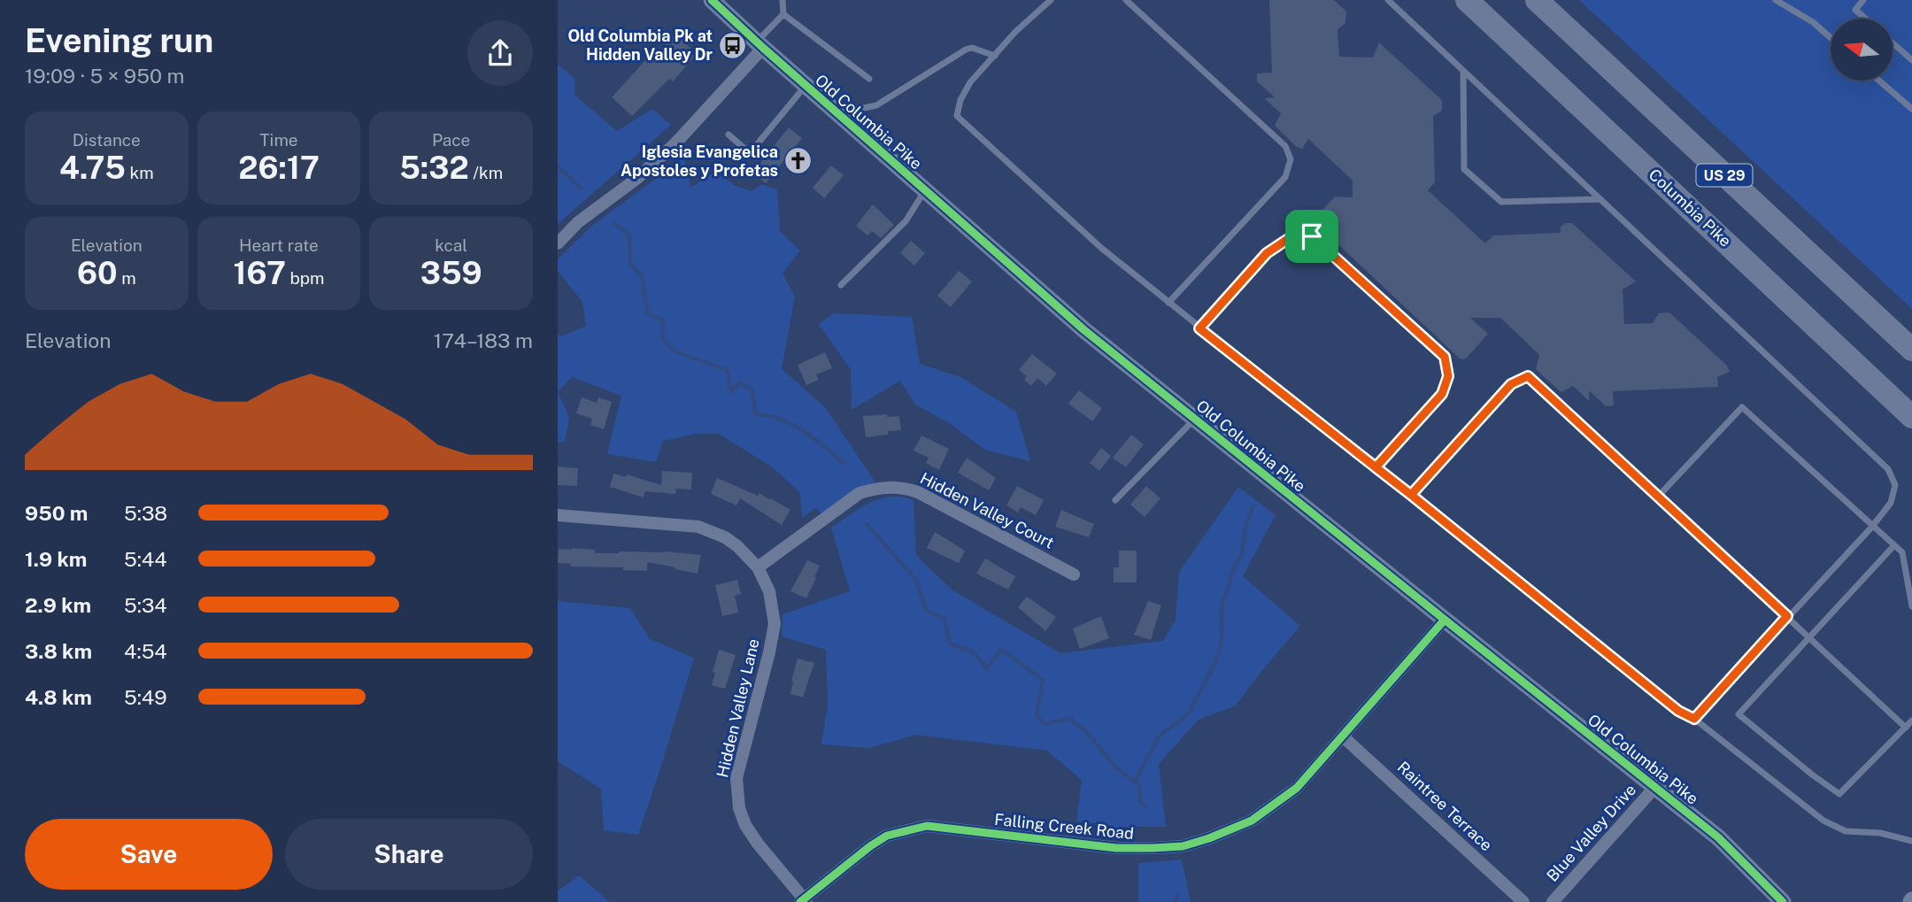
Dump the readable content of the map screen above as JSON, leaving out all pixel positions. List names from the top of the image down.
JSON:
{
  "streets": {
    "highway": ["US 29", "Columbia Pike"],
    "main road": ["Old Columbia Pike"],
    "street": [
      "Hidden Valley Court",
      "Hidden Valley Lane",
      "Raintree Terrace",
      "Falling Creek Road",
      "Blue Valley Drive"
    ]
  },
  "crossings": [
    ["Old Columbia Pike", "Falling Creek Road"],
    ["Old Columbia Pike", "Blue Valley Drive"],
    ["Hidden Valley Court", "Hidden Valley Lane"],
    ["Hidden Valley Lane", "Falling Creek Road"],
    ["Raintree Terrace", "Falling Creek Road"]
  ],
  "places": {
    "bus stop": ["Old Columbia Pk at Hidden Valley Dr"],
    "church": ["Iglesia Evangelica Apostoles y Profetas"]
  },
  "north": "left",
  "page": {
    "heading": ["Evening run", "19:09 · 5 × 950 m"],
    "stats": [
      ["Distance", "4.75 km"],
      ["Time", "26:17"],
      ["Pace", "5:32 /km"],
      ["Elevation", "60 m"],
      ["Heart rate", "167 bpm"],
      ["kcal", "359"]
    ],
    "chart": ["Elevation", "174–183 m"],
    "list": [
      {
        "name": "950 m",
        "note": "5:38"
      },
      {
        "name": "1.9 km",
        "note": "5:44"
      },
      {
        "name": "2.9 km",
        "note": "5:34"
      },
      {
        "name": "3.8 km",
        "note": "4:54"
      },
      {
        "name": "4.8 km",
        "note": "5:49"
      }
    ],
    "buttons": ["Save", "Share"]
  }
}
